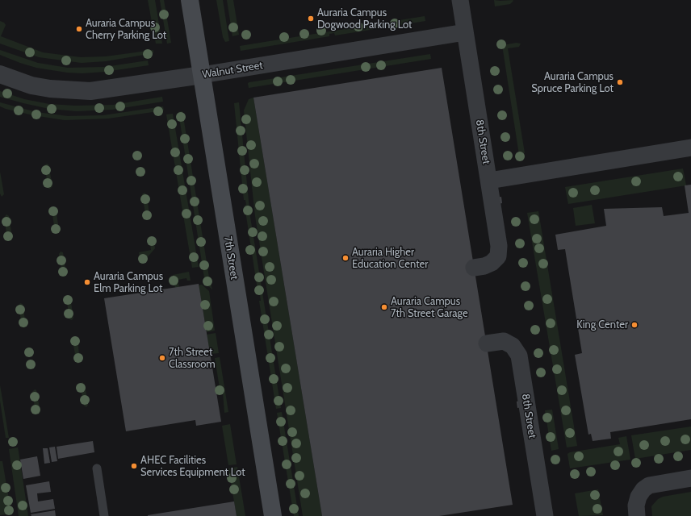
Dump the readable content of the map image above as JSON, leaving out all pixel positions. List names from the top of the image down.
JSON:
{
  "streets": {
    "main road": ["7th Street"],
    "street": ["Walnut Street", "8th Street"]
  },
  "crossings": [
    ["Walnut Street", "8th Street"],
    ["Walnut Street", "7th Street"]
  ],
  "places": [
    "Auraria Campus Dogwood Parking Lot",
    "Auraria Campus Cherry Parking Lot",
    "Auraria Campus Spruce Parking Lot",
    "Auraria Higher Education Center",
    "Auraria Campus Elm Parking Lot",
    "Auraria Campus 7th Street Garage",
    "King Center",
    "7th Street Classroom",
    "AHEC Facilities Services Equipment Lot"
  ]
}
